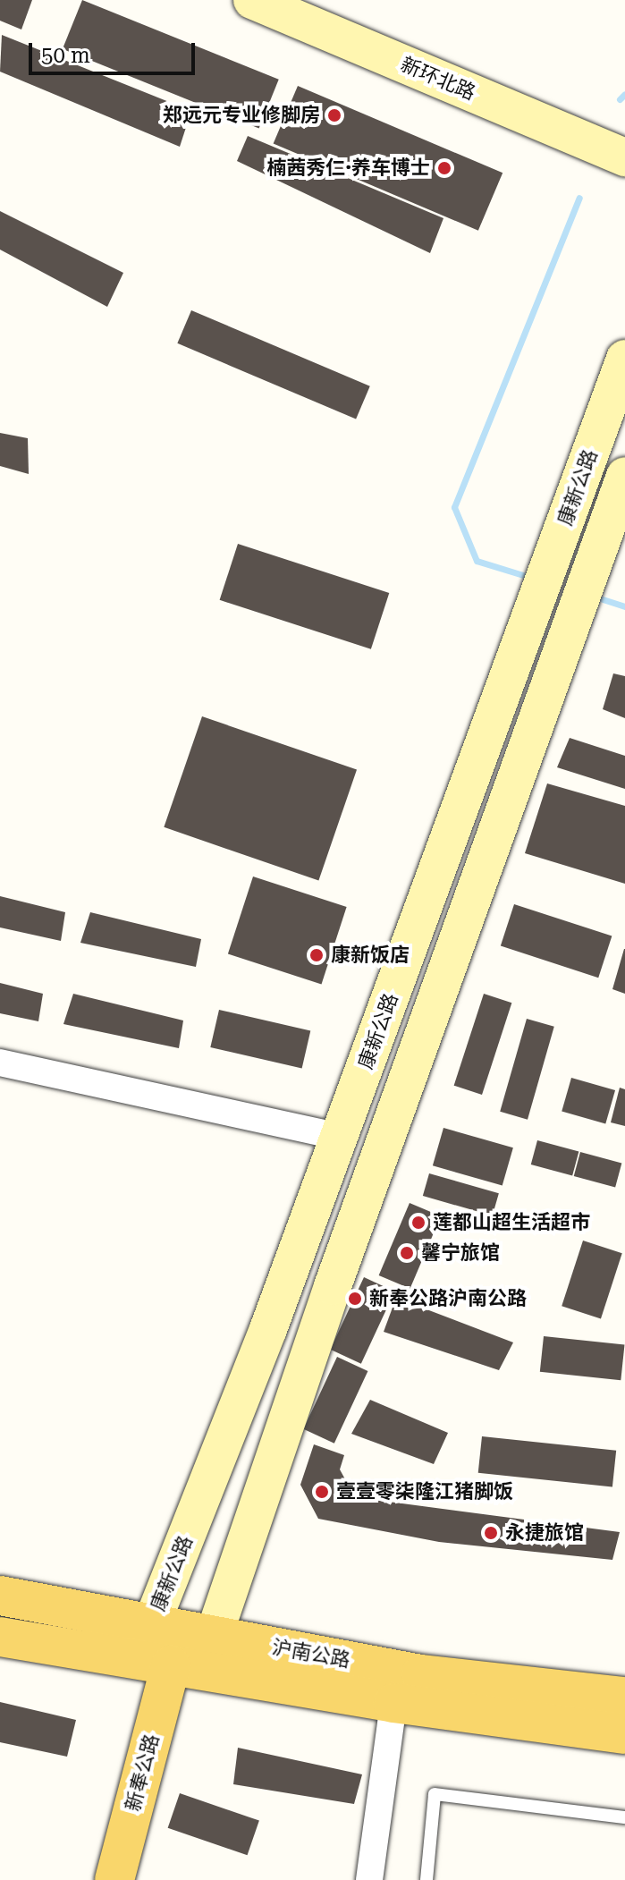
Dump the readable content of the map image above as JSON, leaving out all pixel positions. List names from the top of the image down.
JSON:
{
  "streets": {
    "main road": [
      "新环北路",
      "康新公路",
      "沪南公路",
      "新奉公路"
    ]
  },
  "crossings": [
    ["康新公路", "沪南公路"],
    ["康新公路", "新奉公路"],
    ["沪南公路", "新奉公路"]
  ],
  "places": [
    "郑远元专业修脚房",
    "楠茜秀仁·养车博士",
    "康新饭店",
    "莲都山超生活超市",
    "馨宁旅馆",
    "新奉公路沪南公路",
    "壹壹零柒隆江猪脚饭",
    "永捷旅馆"
  ],
  "scale_bar": "50 m"
}
